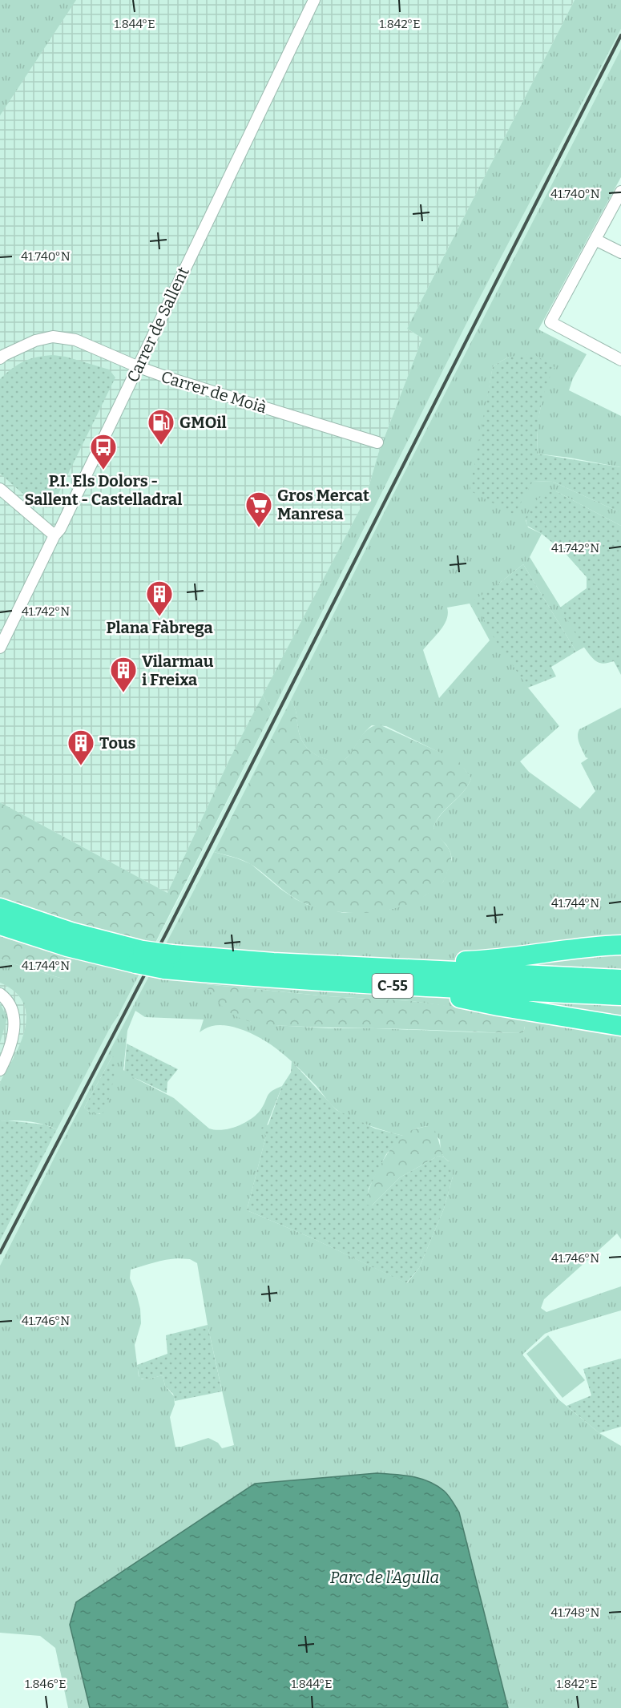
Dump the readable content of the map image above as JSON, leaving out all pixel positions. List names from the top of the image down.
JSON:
{
  "streets": {
    "highway": ["C-55"],
    "street": ["Carrer de Sallent", "Carrer de Moià"]
  },
  "crossings": [
    ["Carrer de Sallent", "Carrer de Moià"]
  ],
  "parks": ["Parc de l'Agulla"],
  "places": {
    "fuel station": ["GMOil"],
    "bus stop": ["P.I. Els Dolors - Sallent - Castelladral"],
    "supermarket": ["Gros Mercat Manresa"],
    "building": ["Plana Fàbrega", "Vilarmau i Freixa", "Tous"]
  },
  "coordinates": [
    "1.844°E",
    "1.842°E",
    "41.740°N",
    "41.742°N",
    "41.744°N",
    "41.746°N",
    "41.748°N",
    "1.846°E"
  ]
}
